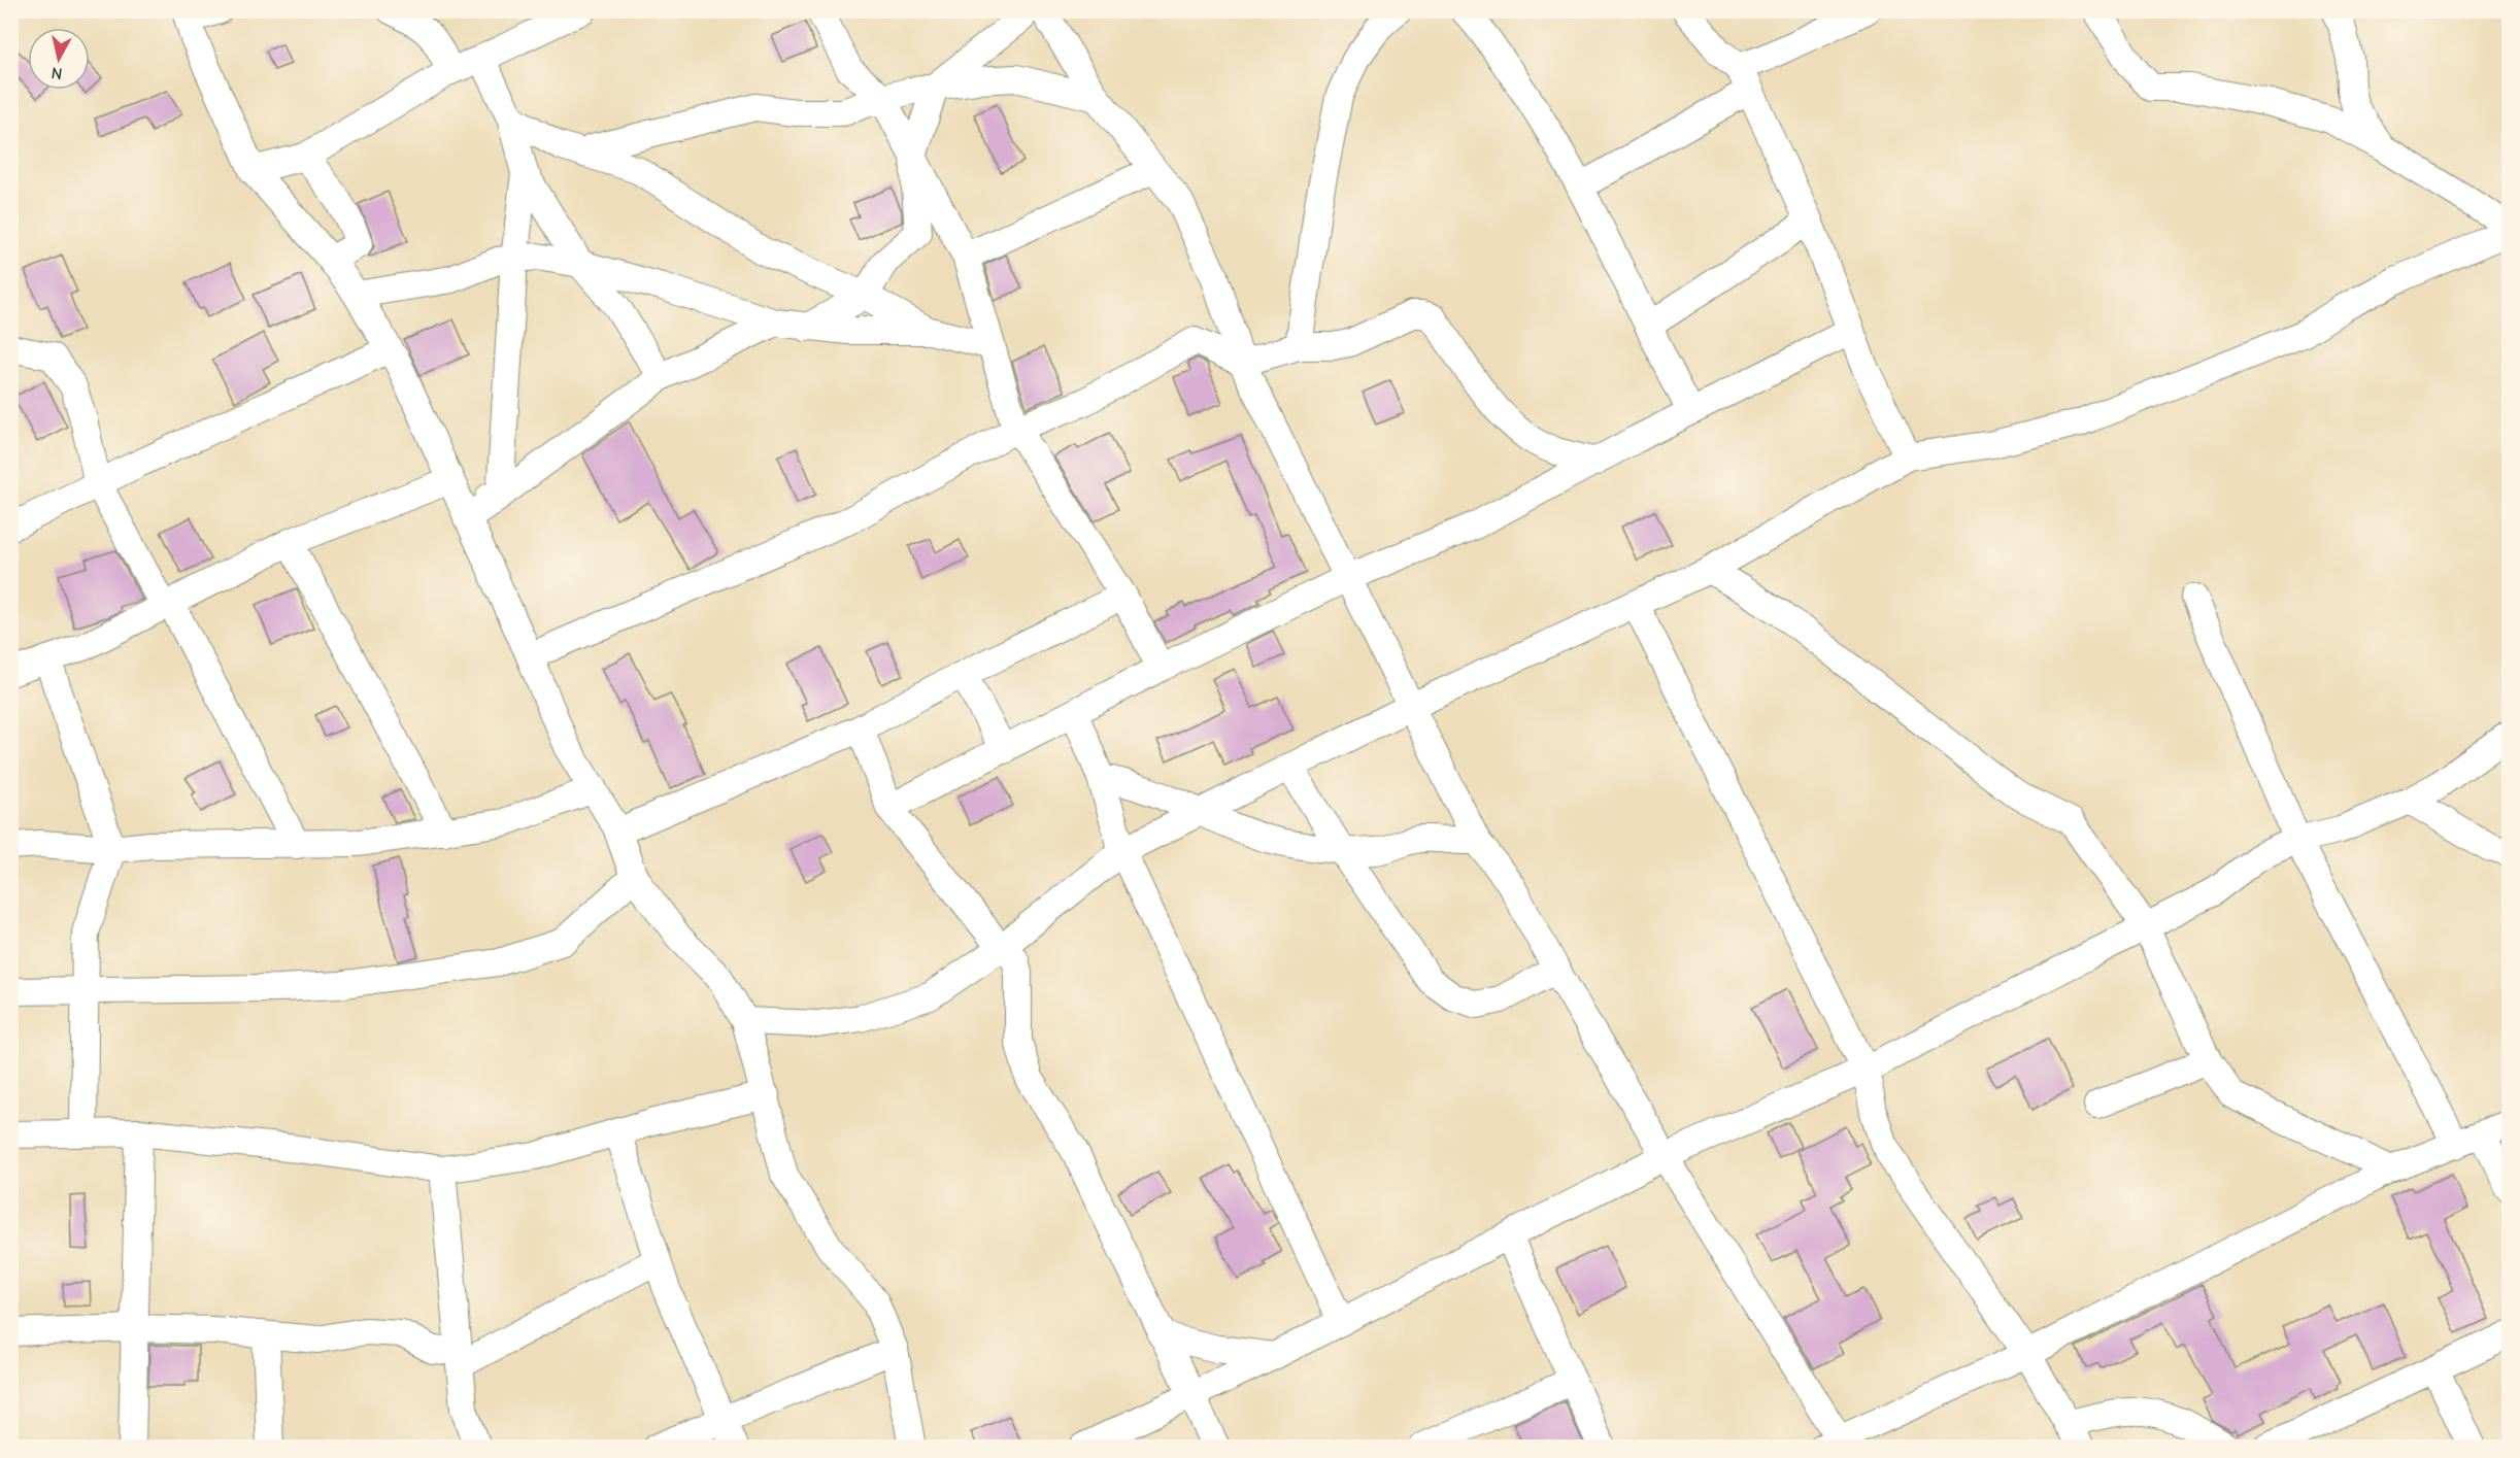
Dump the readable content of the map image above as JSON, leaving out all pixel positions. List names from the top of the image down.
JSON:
{
  "north": "bottom"
}
